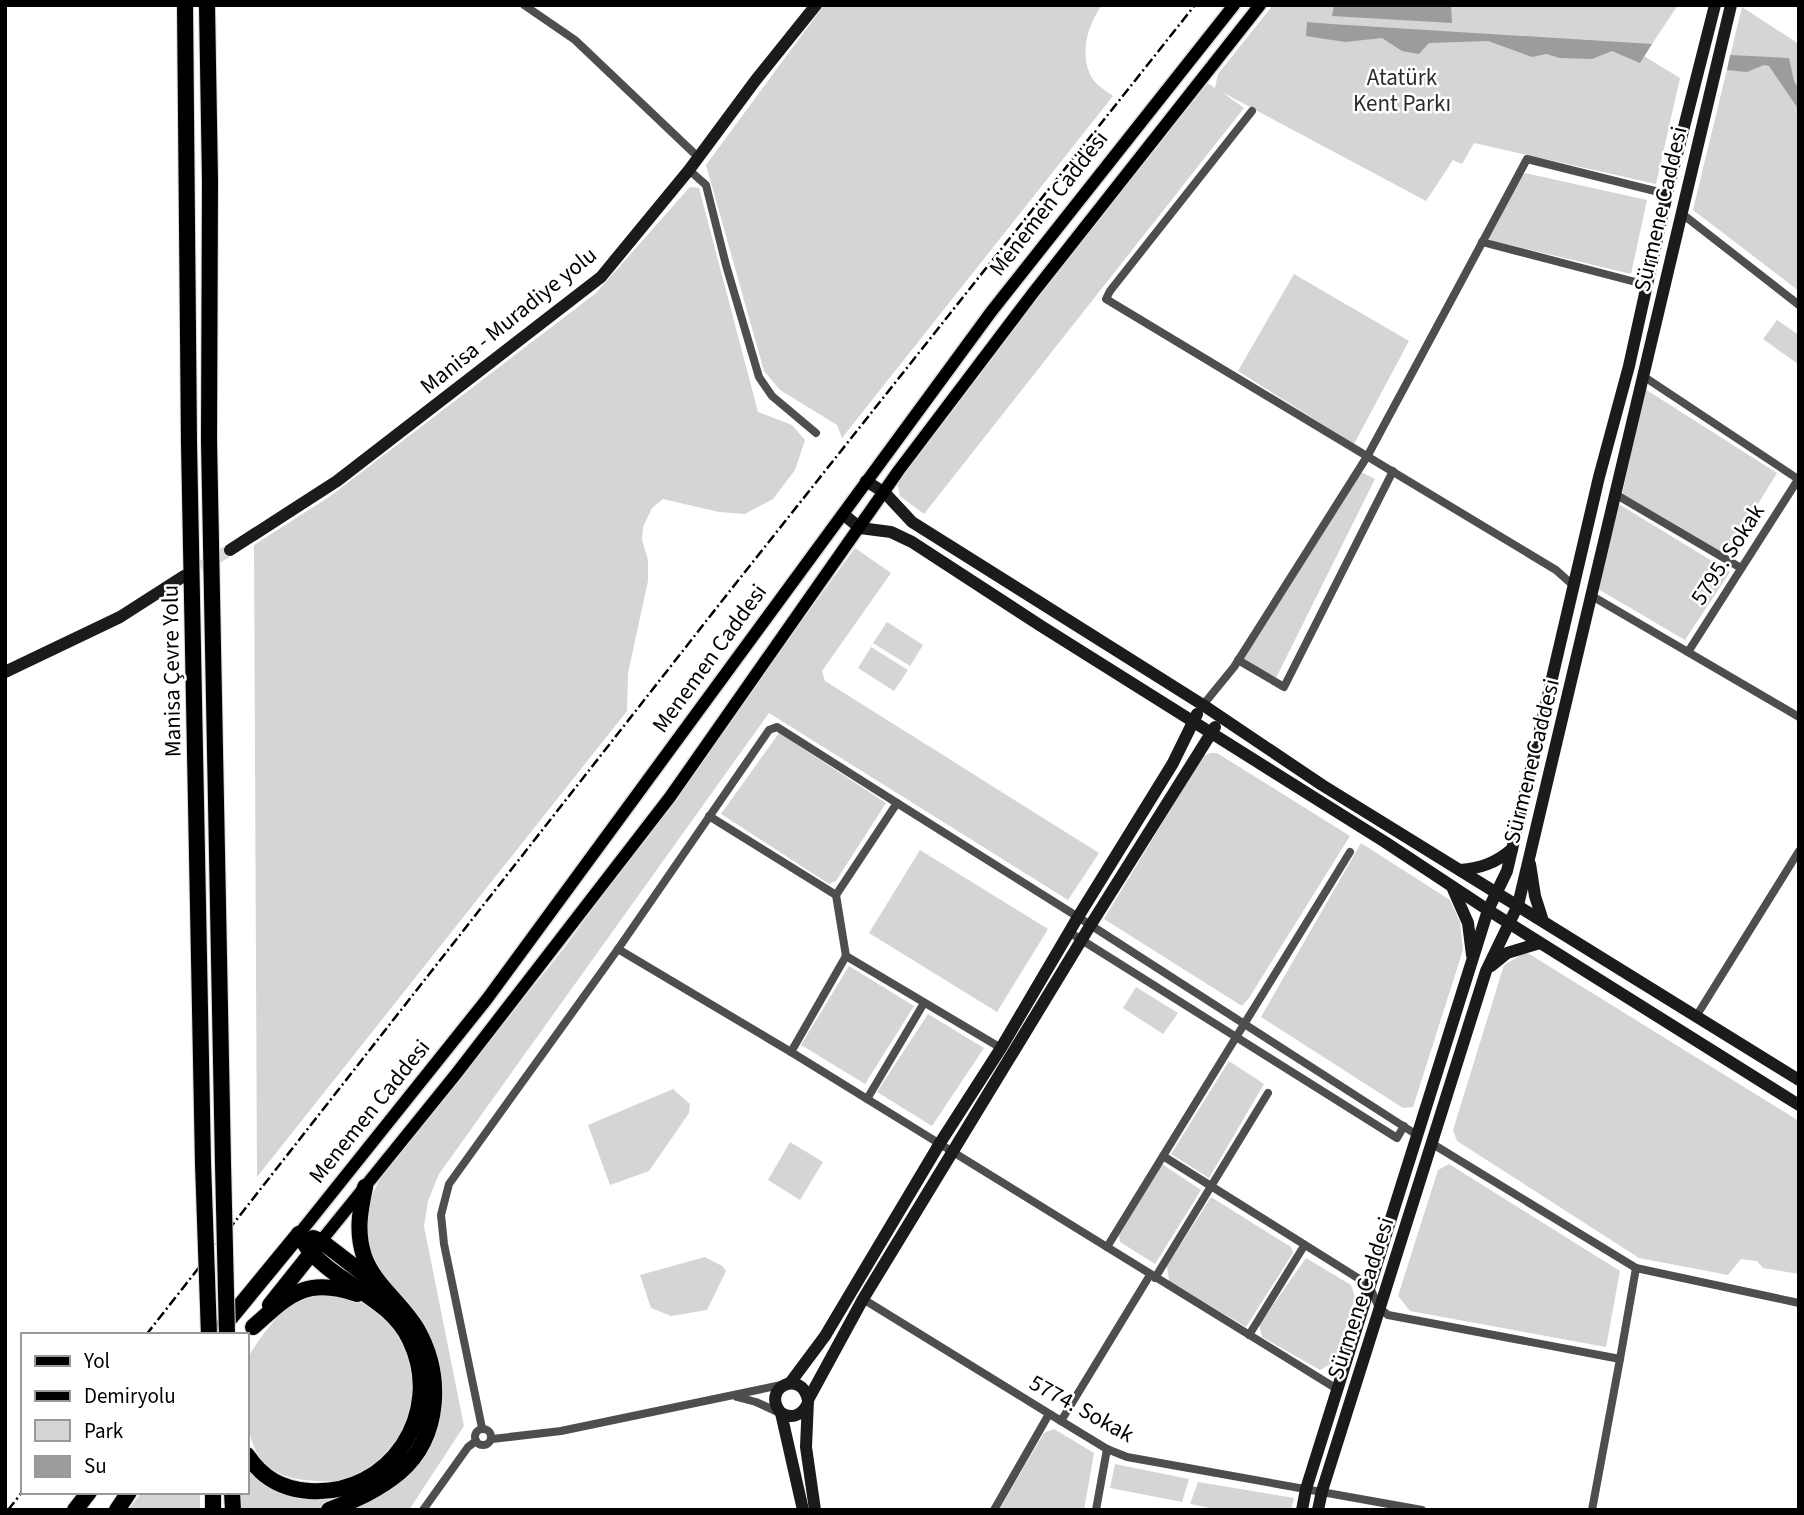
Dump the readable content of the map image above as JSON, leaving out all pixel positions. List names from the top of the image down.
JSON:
{
  "streets": {
    "highway": ["Menemen Caddesi", "Manisa Çevre Yolu"],
    "main road": ["Sürmene Caddesi", "Manisa - Muradiye yolu"],
    "street": ["5795. Sokak", "5774. Sokak"]
  },
  "crossings": [
    ["Sürmene Caddesi", "5774. Sokak"]
  ],
  "parks": ["Atatürk Kent Parkı"],
  "legend": [
    "Yol",
    "Demiryolu",
    "Park",
    "Su"
  ]
}
